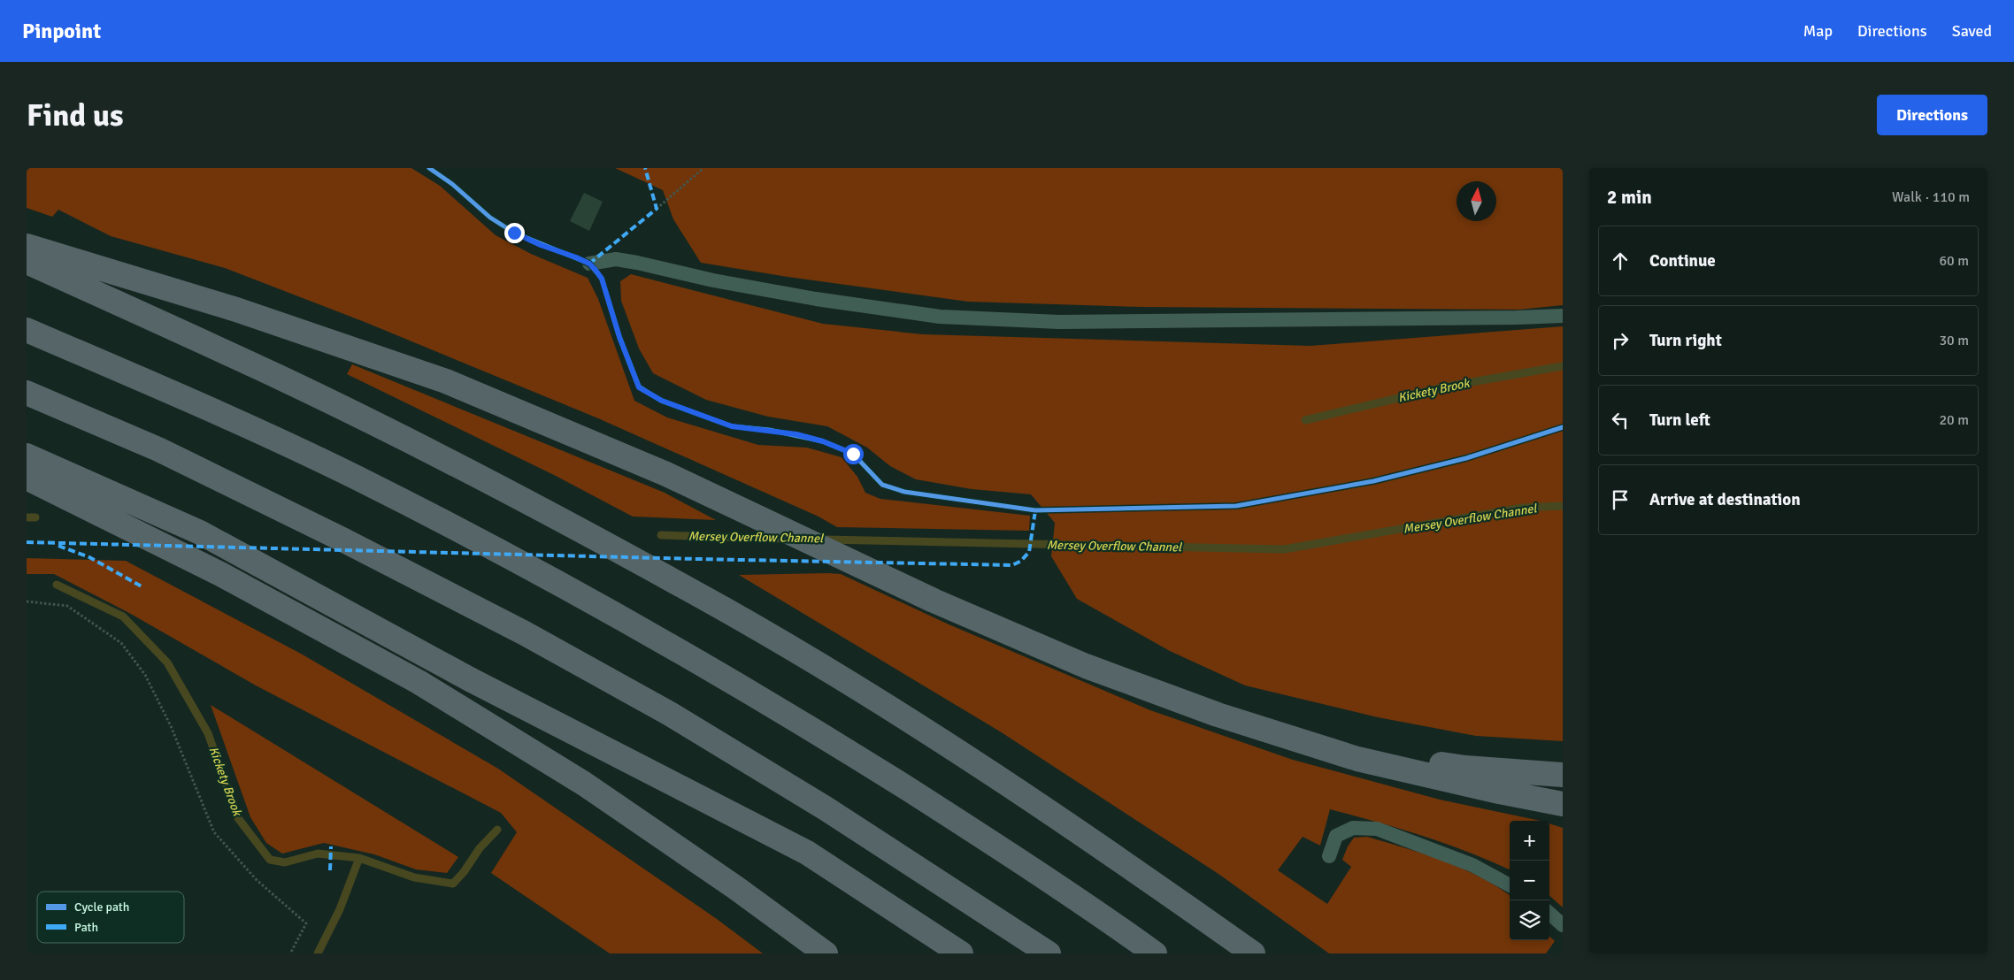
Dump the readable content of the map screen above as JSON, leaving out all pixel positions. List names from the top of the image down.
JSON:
{
  "water": ["Kickety Brook", "Mersey Overflow Channel"],
  "legend": ["Cycle path", "Path"],
  "north": "top",
  "page": {
    "header": "Pinpoint",
    "nav": ["Map", "Directions", "Saved"],
    "buttons": "Directions",
    "title": "Find us",
    "heading": ["2 min", "Walk · 110 m"],
    "list": [
      ["Continue", "60 m"],
      ["Turn right", "30 m"],
      ["Turn left", "20 m"],
      "Arrive at destination"
    ],
    "map_buttons": ["+", "−"]
  }
}
